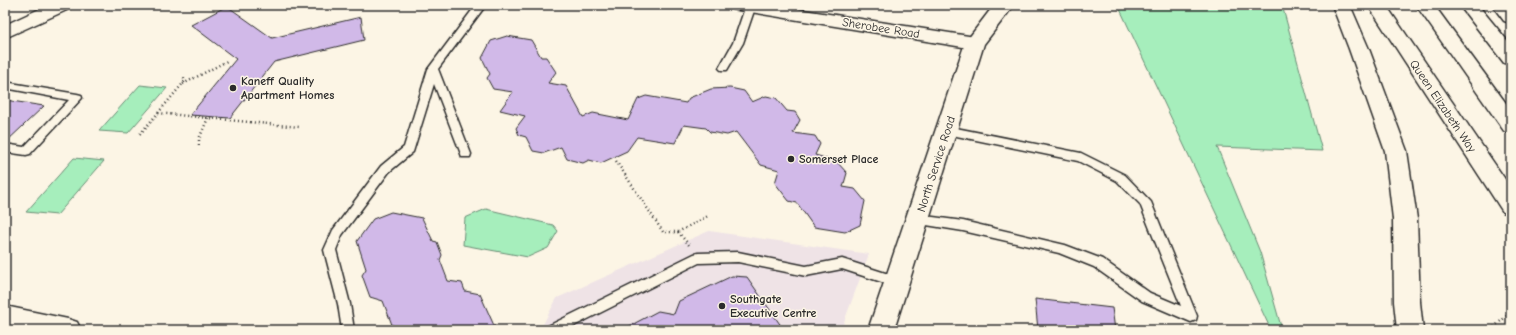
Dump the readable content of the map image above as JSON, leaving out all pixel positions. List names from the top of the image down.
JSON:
{
  "streets": {
    "main road": ["Queen Elizabeth Way", "North Service Road"],
    "street": ["Sherobee Road"]
  },
  "crossings": [
    ["Sherobee Road", "North Service Road"]
  ],
  "places": ["Kaneff Quality Apartment Homes", "Somerset Place", "Southgate Executive Centre"]
}
